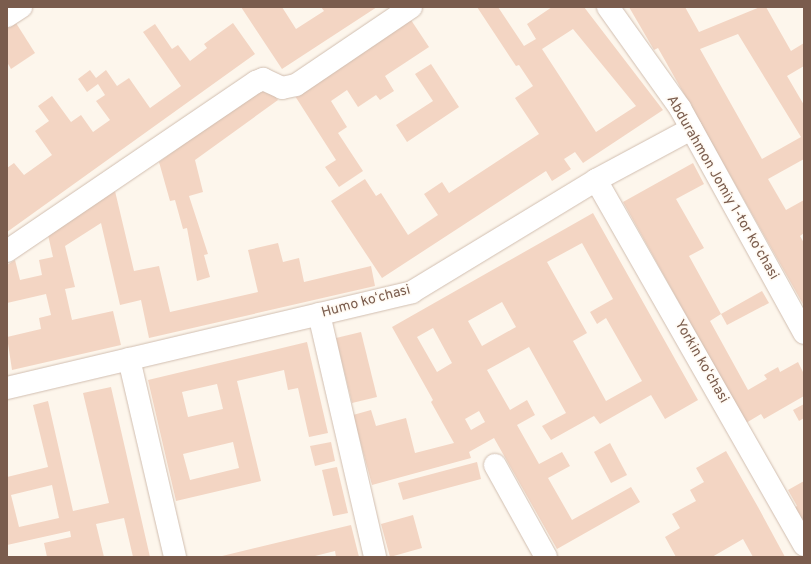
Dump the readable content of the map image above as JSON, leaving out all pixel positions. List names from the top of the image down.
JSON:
{
  "streets": {
    "street": ["Abdurahmon Jomiy 1-tor koʻchasi", "Humo koʻchasi", "Yorkin koʻchasi"]
  },
  "crossings": [
    ["Abdurahmon Jomiy 1-tor koʻchasi", "Humo koʻchasi"],
    ["Humo koʻchasi", "Yorkin koʻchasi"]
  ]
}
